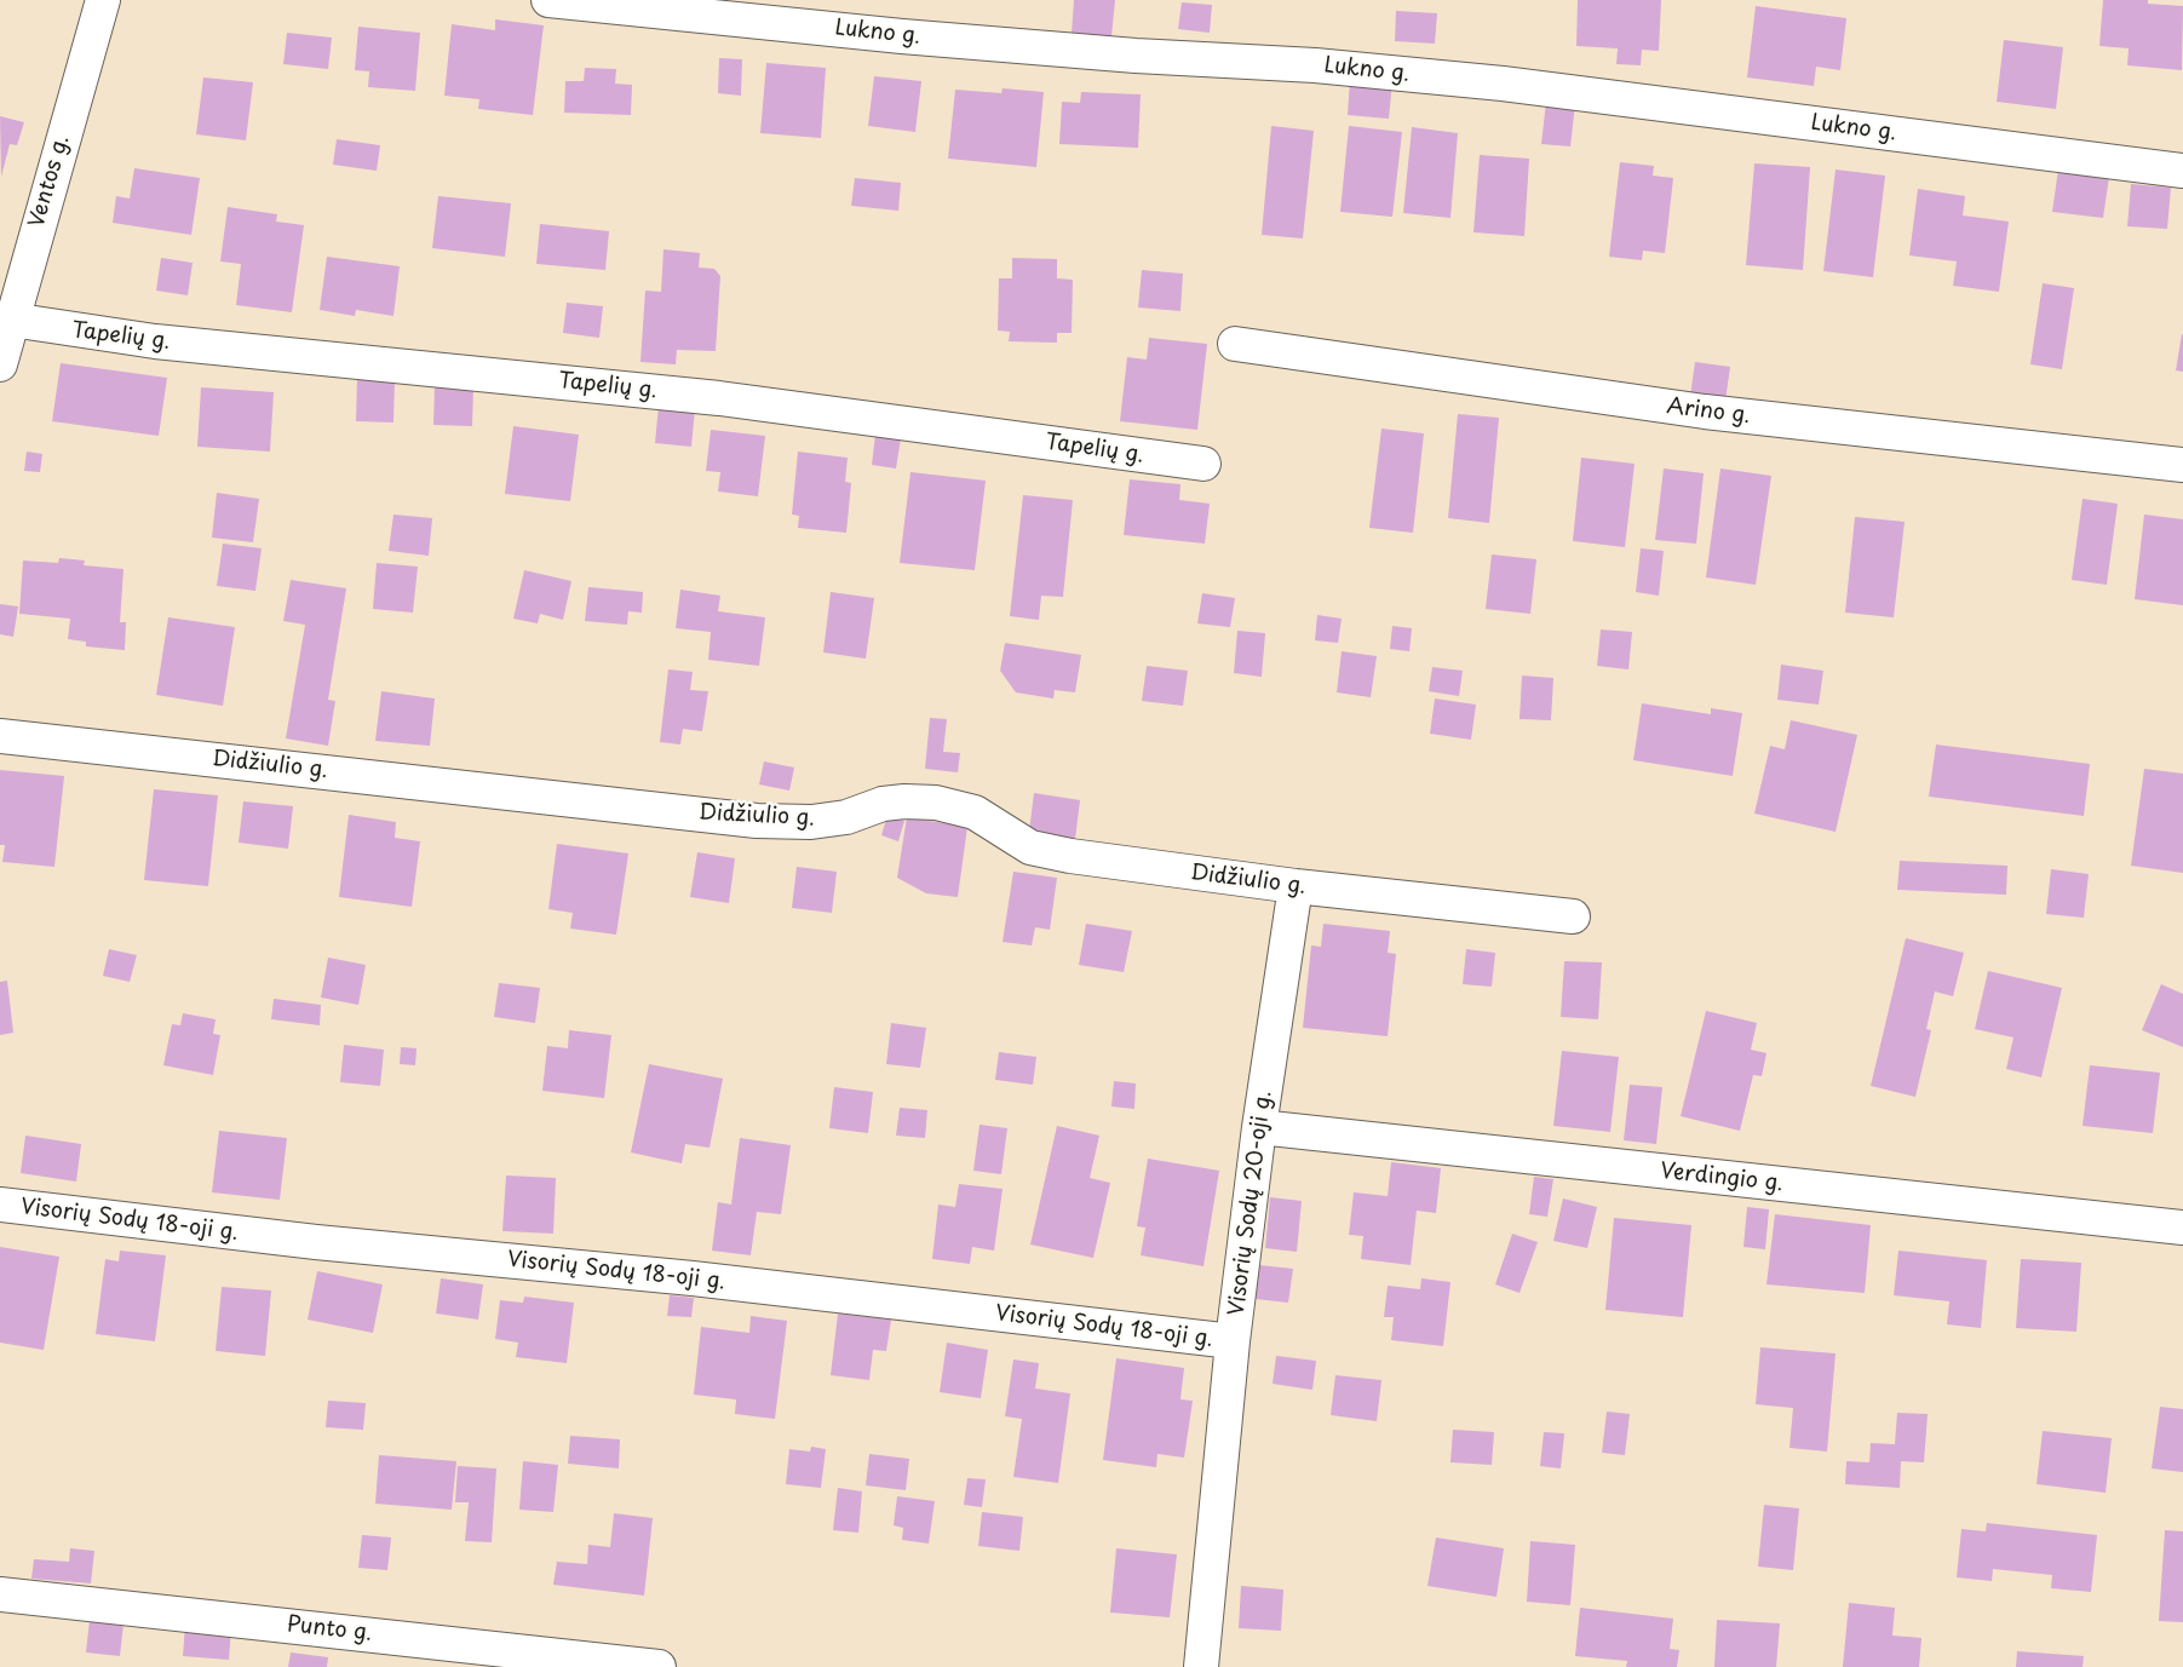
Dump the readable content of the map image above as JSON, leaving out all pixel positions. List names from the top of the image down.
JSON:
{
  "streets": {
    "street": [
      "Lukno g.",
      "Ventos g.",
      "Tapelių g.",
      "Arino g.",
      "Didžiulio g.",
      "Verdingio g.",
      "Visorių Sodų 20-oji g.",
      "Visorių Sodų 18-oji g.",
      "Punto g."
    ]
  },
  "crossings": [
    ["Ventos g.", "Tapelių g."],
    ["Didžiulio g.", "Visorių Sodų 20-oji g."],
    ["Verdingio g.", "Visorių Sodų 20-oji g."],
    ["Visorių Sodų 20-oji g.", "Visorių Sodų 18-oji g."]
  ]
}
